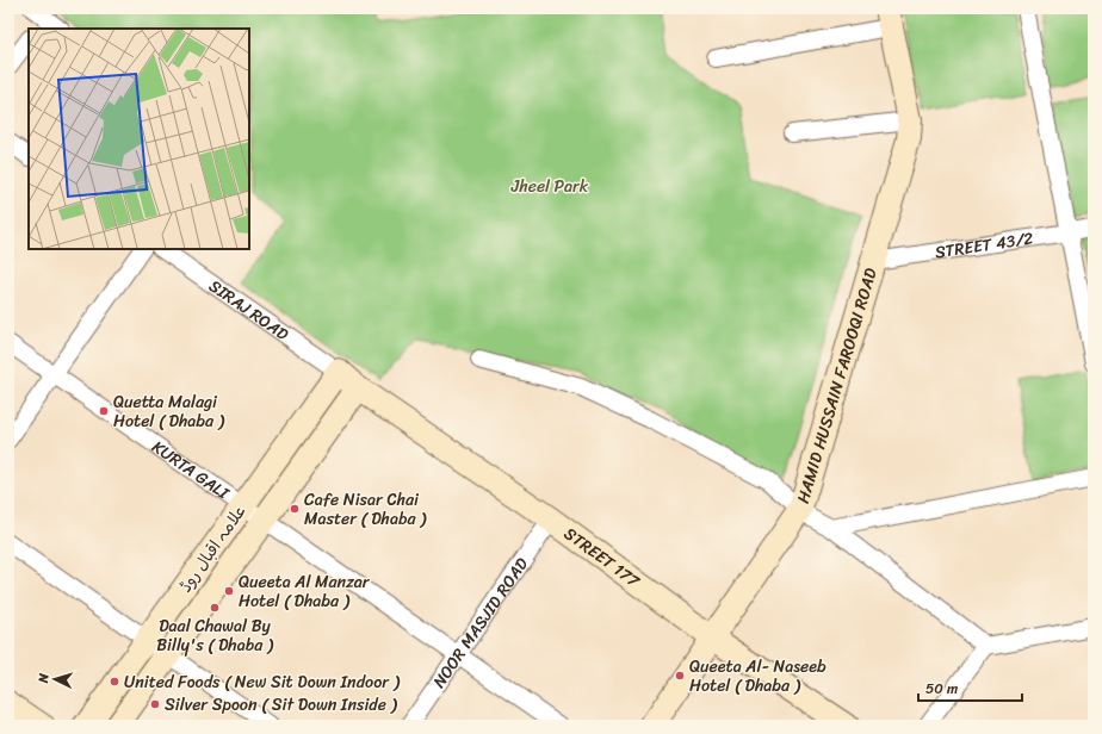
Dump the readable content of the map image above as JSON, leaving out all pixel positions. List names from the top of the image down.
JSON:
{
  "streets": {
    "street": [
      "STREET 43/2",
      "SIRAJ ROAD",
      "HAMID HUSSAIN FAROOQI ROAD",
      "KURTA GALI",
      "علامہ اقبال روڈ",
      "STREET 177",
      "NOOR MASJID ROAD"
    ]
  },
  "crossings": [
    ["STREET 43/2", "HAMID HUSSAIN FAROOQI ROAD"],
    ["SIRAJ ROAD", "علامہ اقبال روڈ"],
    ["SIRAJ ROAD", "STREET 177"],
    ["HAMID HUSSAIN FAROOQI ROAD", "STREET 177"],
    ["KURTA GALI", "علامہ اقبال روڈ"],
    ["KURTA GALI", "NOOR MASJID ROAD"],
    ["علامہ اقبال روڈ", "STREET 177"],
    ["STREET 177", "NOOR MASJID ROAD"]
  ],
  "parks": ["Jheel Park"],
  "places": [
    "Quetta Malagi Hotel ( Dhaba )",
    "Cafe Nisar Chai Master ( Dhaba )",
    "Queeta Al Manzar Hotel ( Dhaba )",
    "Daal Chawal By Billy's ( Dhaba )",
    "Queeta Al- Naseeb Hotel ( Dhaba )",
    "United Foods ( New Sit Down Indoor )",
    "Silver Spoon ( Sit Down Inside )"
  ],
  "scale_bar": "50 m",
  "north": "left"
}
